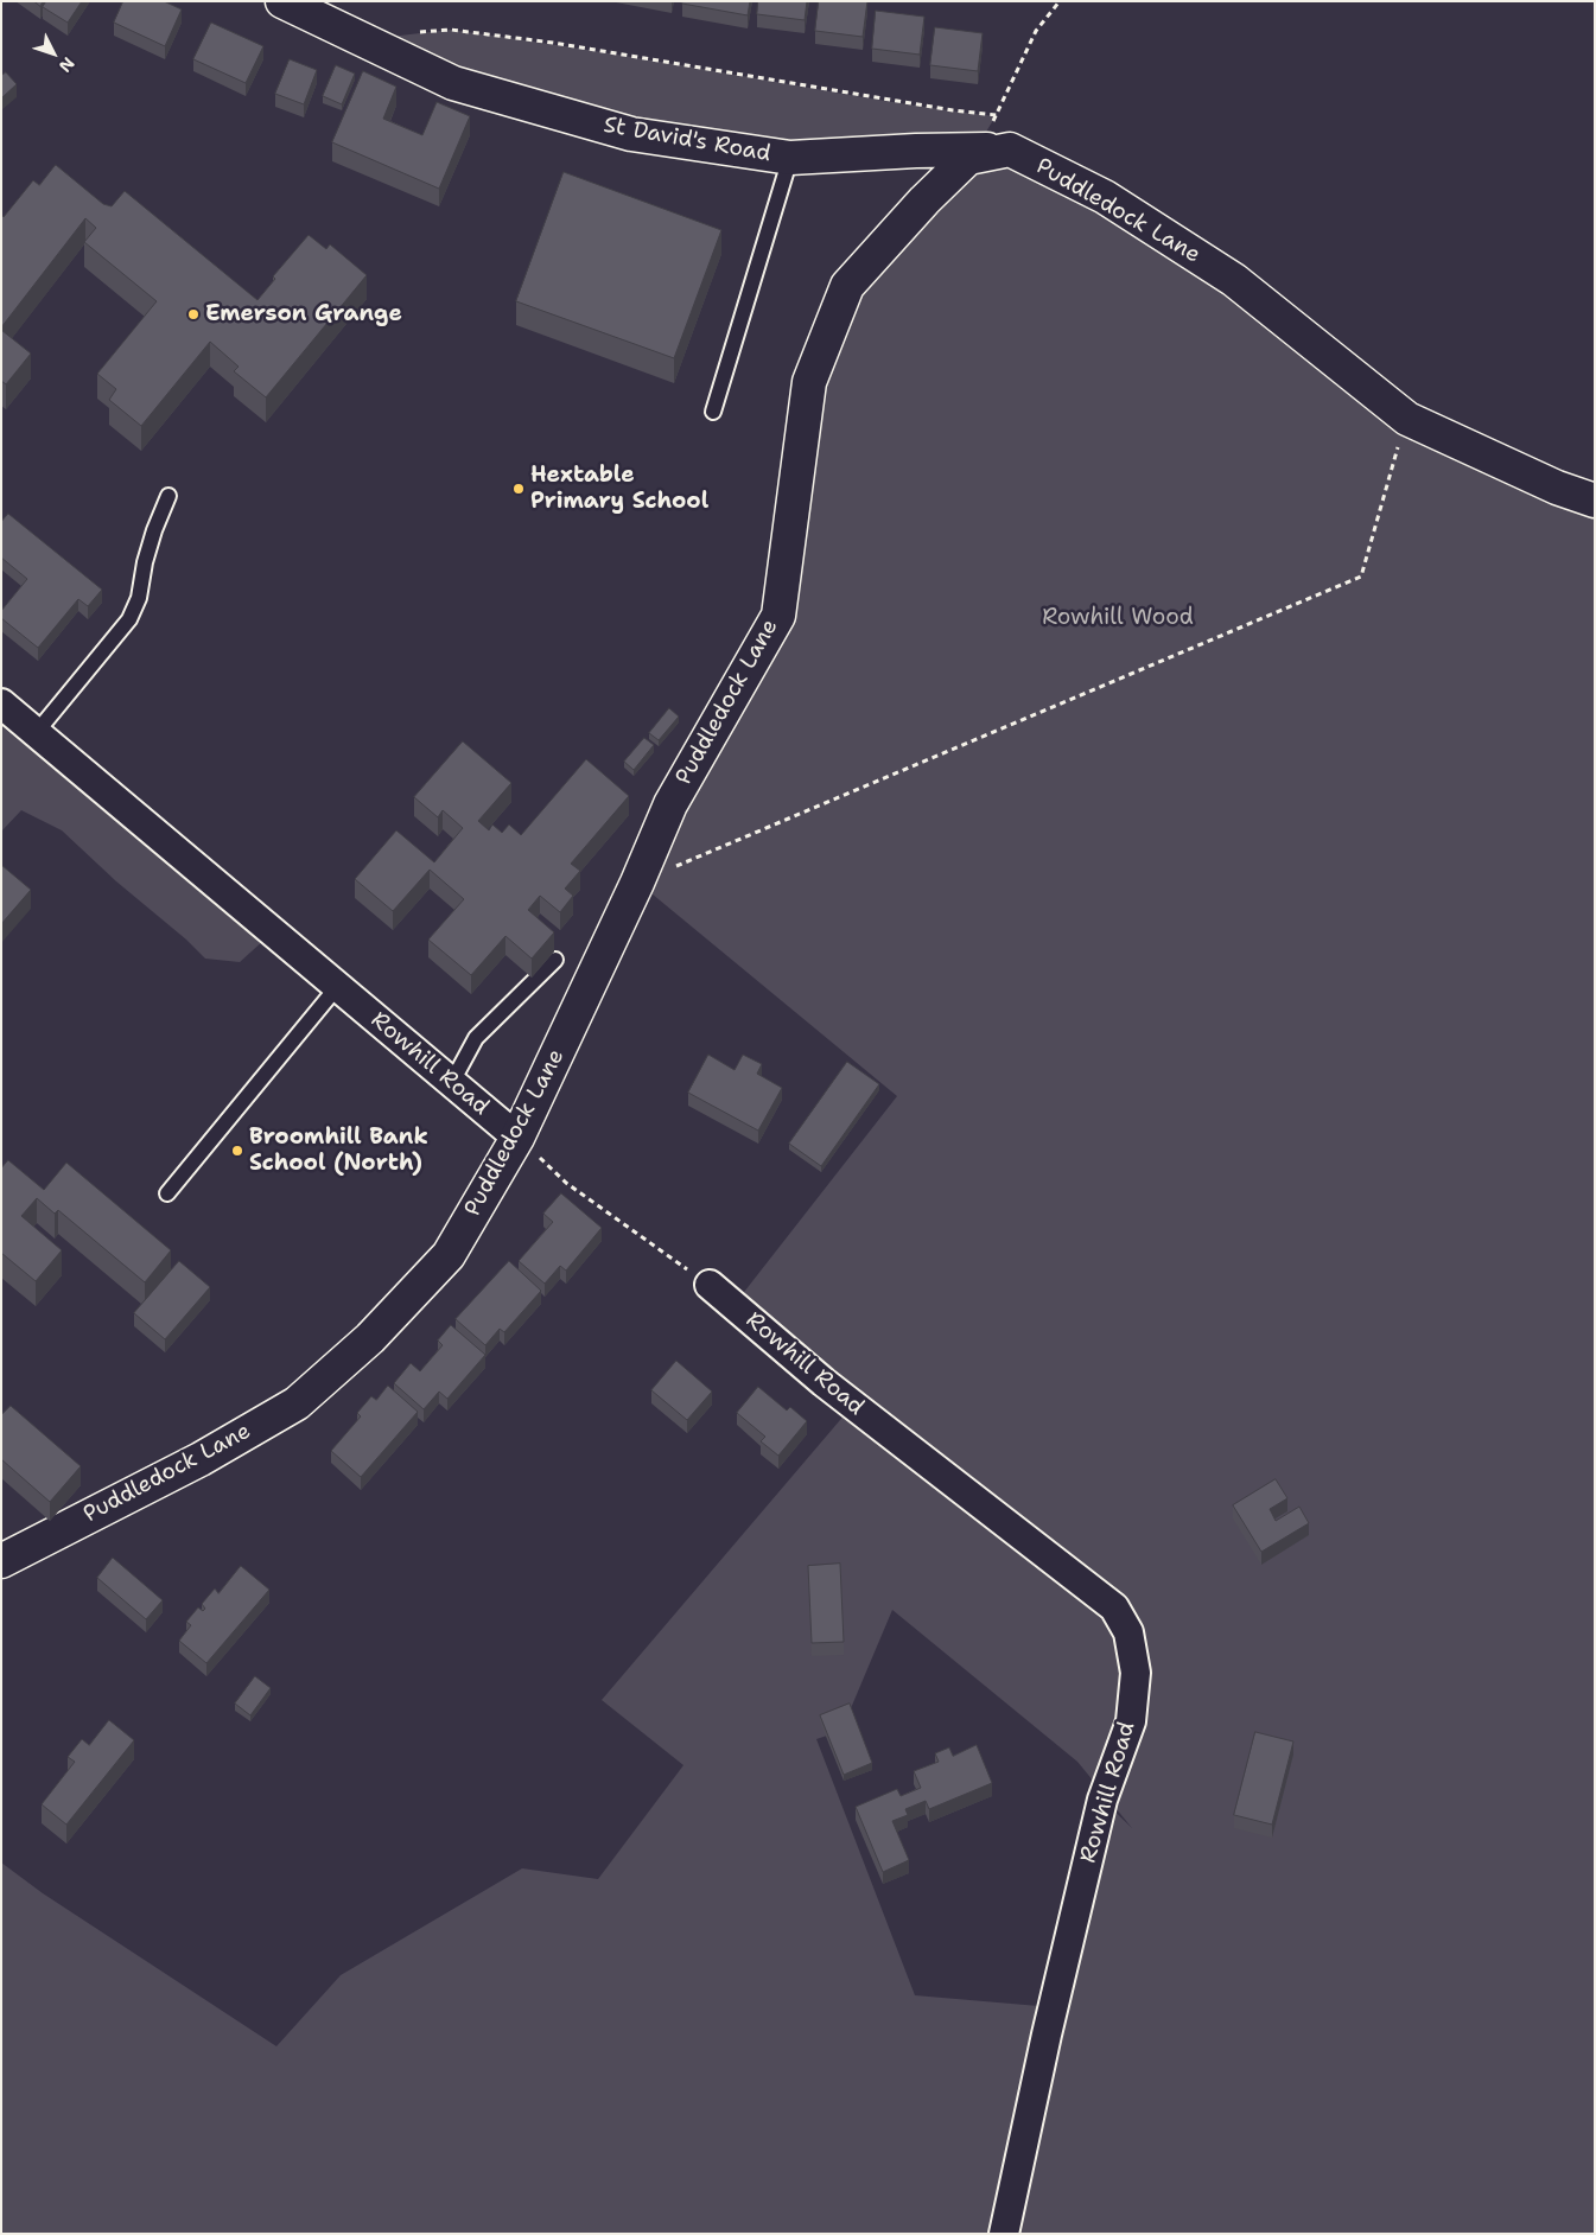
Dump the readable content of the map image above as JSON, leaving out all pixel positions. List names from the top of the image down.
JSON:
{
  "streets": {
    "street": ["St David's Road", "Puddledock Lane", "Rowhill Road"]
  },
  "crossings": [
    ["St David's Road", "Puddledock Lane"],
    ["Puddledock Lane", "Rowhill Road"]
  ],
  "parks": ["Rowhill Wood"],
  "places": ["Emerson Grange", "Hextable Primary School", "Broomhill Bank School (North)"],
  "north": "bottom right"
}
